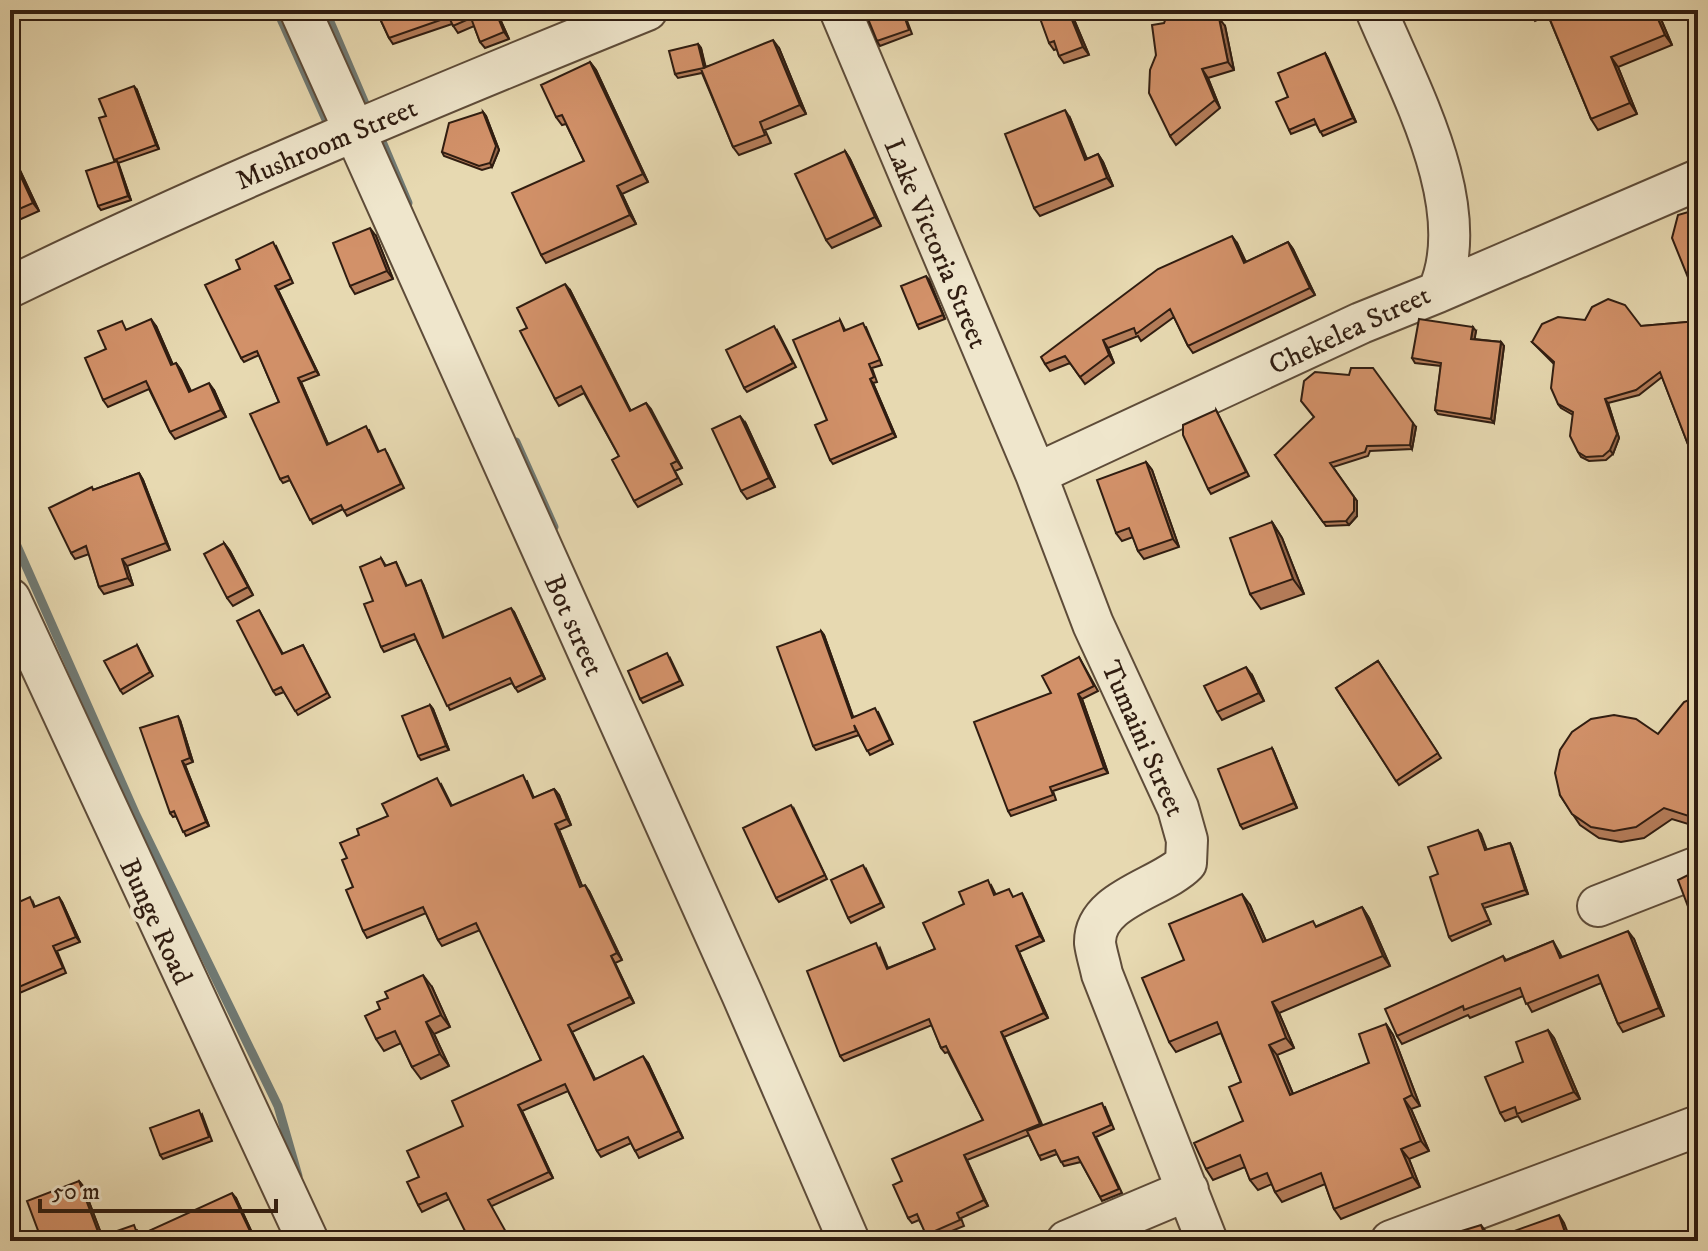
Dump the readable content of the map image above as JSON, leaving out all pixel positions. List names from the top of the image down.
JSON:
{
  "streets": {
    "street": [
      "Mushroom Street",
      "Lake Victoria Street",
      "Chekelea Street",
      "Bot street",
      "Tumaini Street",
      "Bunge Road"
    ]
  },
  "crossings": [
    ["Mushroom Street", "Bot street"],
    ["Lake Victoria Street", "Chekelea Street"],
    ["Lake Victoria Street", "Tumaini Street"],
    ["Chekelea Street", "Tumaini Street"]
  ],
  "scale_bar": "50 m"
}
